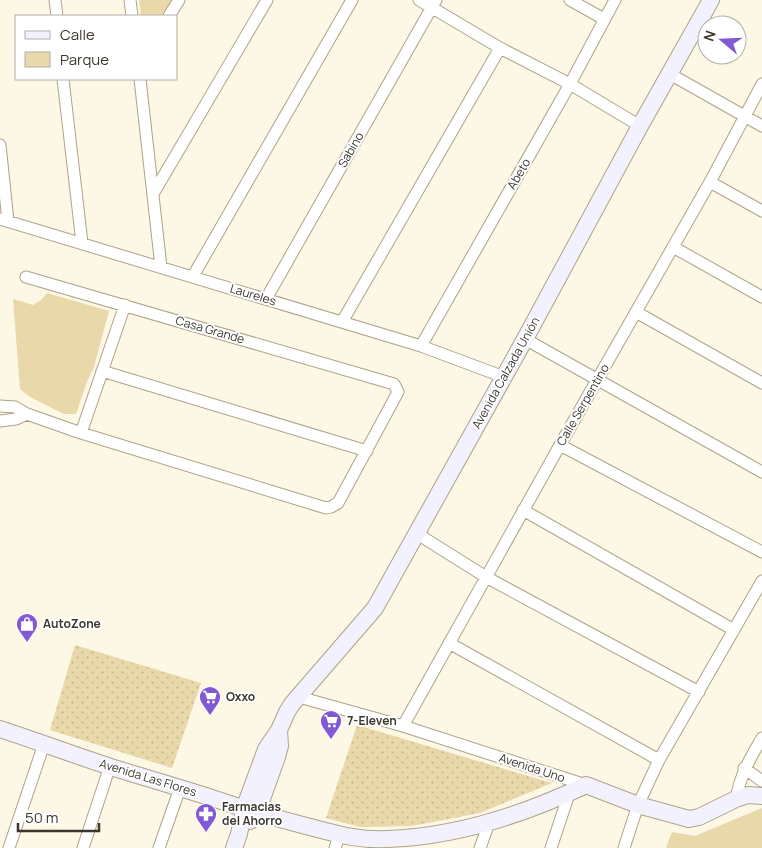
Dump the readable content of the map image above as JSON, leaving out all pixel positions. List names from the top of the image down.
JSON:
{
  "streets": {
    "street": [
      "Sabino",
      "Abeto",
      "Laureles",
      "Casa Grande",
      "Avenida Calzada Unión",
      "Calle Serpentino",
      "Avenida Uno",
      "Avenida Las Flores"
    ]
  },
  "crossings": [
    ["Sabino", "Laureles"],
    ["Abeto", "Laureles"],
    ["Laureles", "Avenida Calzada Unión"],
    ["Avenida Calzada Unión", "Avenida Uno"],
    ["Avenida Calzada Unión", "Avenida Las Flores"],
    ["Calle Serpentino", "Avenida Uno"],
    ["Avenida Uno", "Avenida Las Flores"]
  ],
  "places": {
    "shop": ["AutoZone"],
    "supermarket": ["Oxxo", "7-Eleven"],
    "pharmacy": ["Farmacias del Ahorro"]
  },
  "legend": ["Calle", "Parque"],
  "scale_bar": "50 m",
  "north": "left"
}
